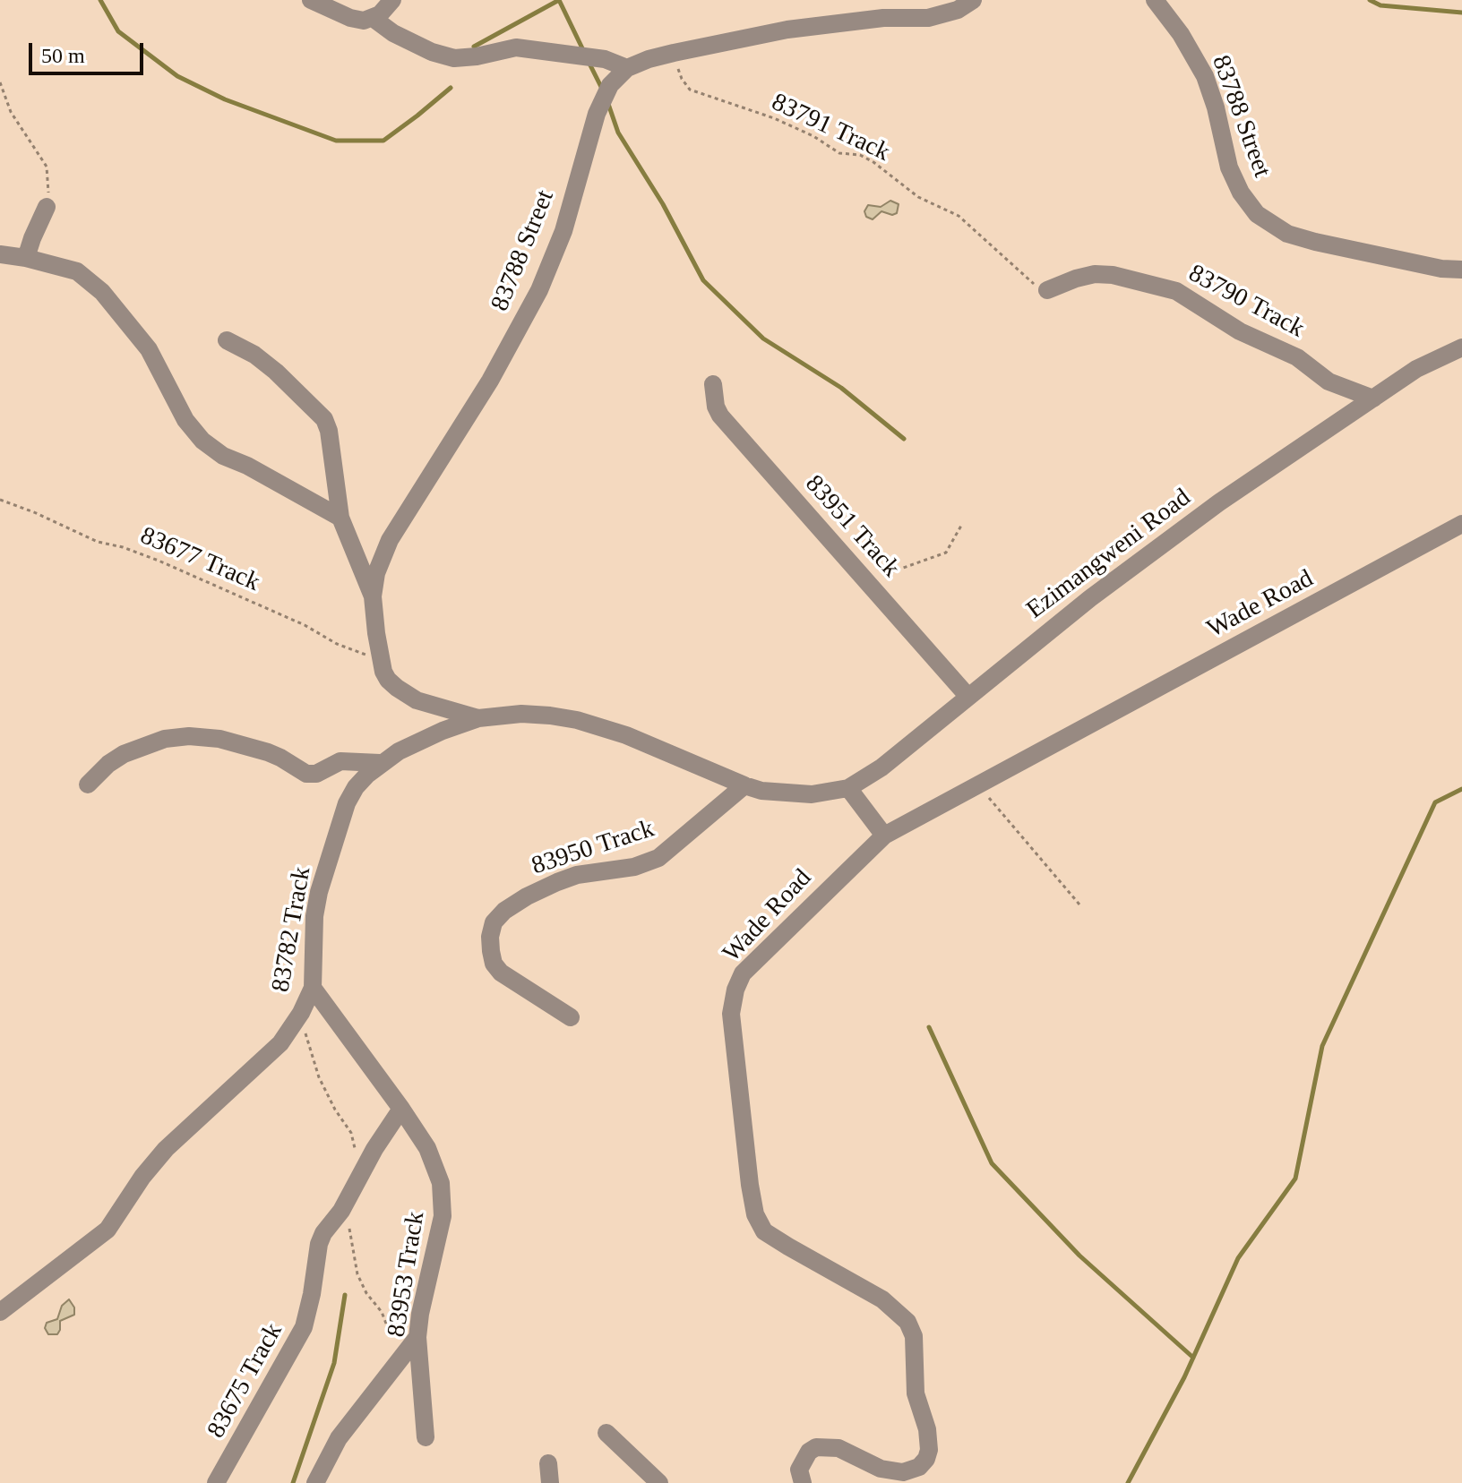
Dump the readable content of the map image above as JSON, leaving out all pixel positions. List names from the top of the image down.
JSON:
{
  "streets": {
    "street": [
      "83788 Street",
      "83790 Track",
      "83951 Track",
      "Ezimangweni Road",
      "Wade Road",
      "83950 Track",
      "83782 Track",
      "83953 Track",
      "83675 Track"
    ],
    "path": ["83791 Track", "83677 Track"]
  },
  "crossings": [
    ["83788 Street", "83677 Track"],
    ["83788 Street", "83782 Track"],
    ["83791 Track", "83790 Track"],
    ["83790 Track", "Ezimangweni Road"],
    ["83951 Track", "Ezimangweni Road"],
    ["Ezimangweni Road", "83782 Track"],
    ["83950 Track", "83782 Track"],
    ["83782 Track", "83953 Track"],
    ["83953 Track", "83675 Track"]
  ],
  "scale_bar": "50 m"
}
